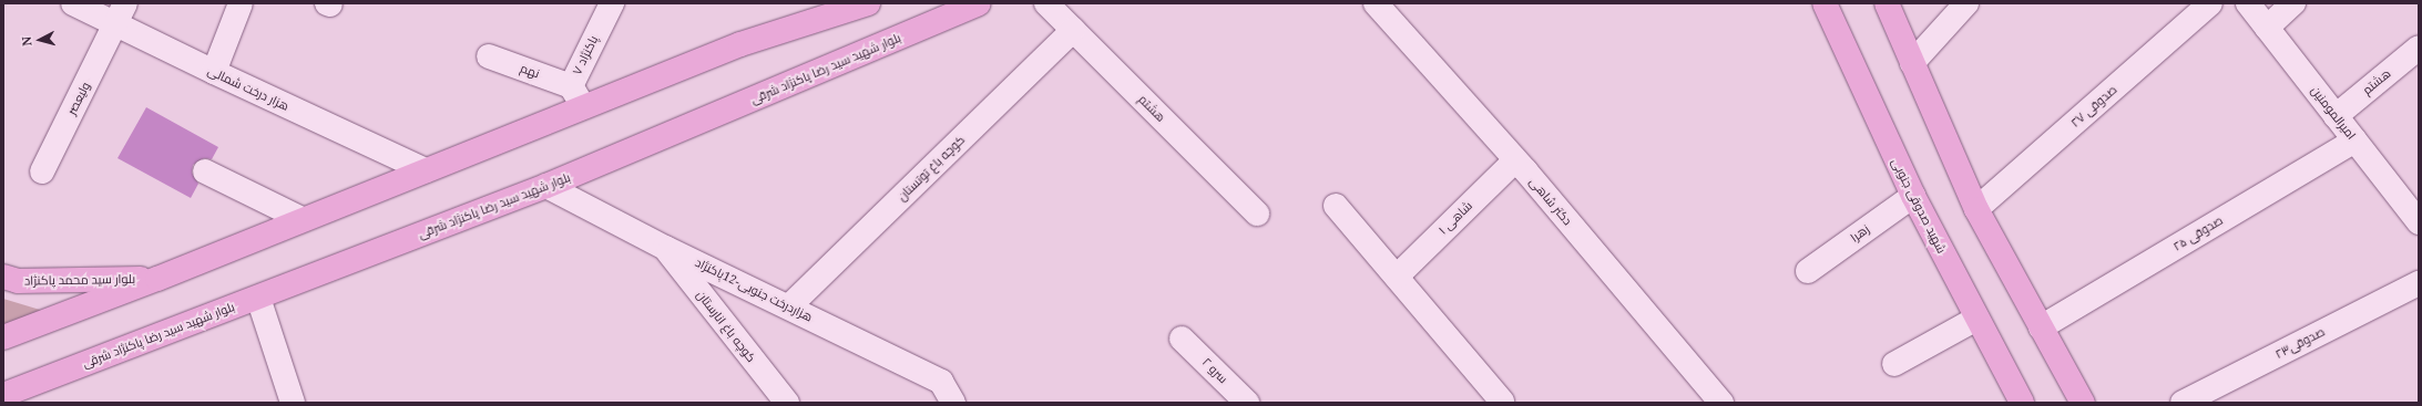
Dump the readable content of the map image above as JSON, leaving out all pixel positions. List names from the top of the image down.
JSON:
{
  "streets": {
    "main road": ["بلوار شهید سید رضا پاکنژاد شرقی", "شهید صدوقی جنوبی", "بلوار سید محمد پاکنژاد"],
    "street": [
      "پاکنژاد ۷",
      "نهم",
      "هشتم",
      "هزار درخت شمالی",
      "ولیعصر",
      "صدوقی ۲۷",
      "امیرالمومنین",
      "کوچه باغ توتستان",
      "دکتر شاهی",
      "شاهی ۱",
      "زهرا",
      "صدوقی ۲۵",
      "هزاردرخت جنوبی-12پاکنژاد",
      "کوچه باغ انارستان",
      "صدوقی۲۳",
      "سرو ۲"
    ]
  },
  "crossings": [
    ["پاکنژاد ۷", "نهم"],
    ["بلوار شهید سید رضا پاکنژاد شرقی", "هزاردرخت جنوبی-12پاکنژاد"],
    ["هشتم", "امیرالمومنین"],
    ["هشتم", "کوچه باغ توتستان"],
    ["هزار درخت شمالی", "ولیعصر"],
    ["امیرالمومنین", "صدوقی ۲۵"],
    ["کوچه باغ توتستان", "هزاردرخت جنوبی-12پاکنژاد"],
    ["دکتر شاهی", "شاهی ۱"],
    ["شهید صدوقی جنوبی", "زهرا"],
    ["هزاردرخت جنوبی-12پاکنژاد", "کوچه باغ انارستان"]
  ],
  "north": "left"
}
